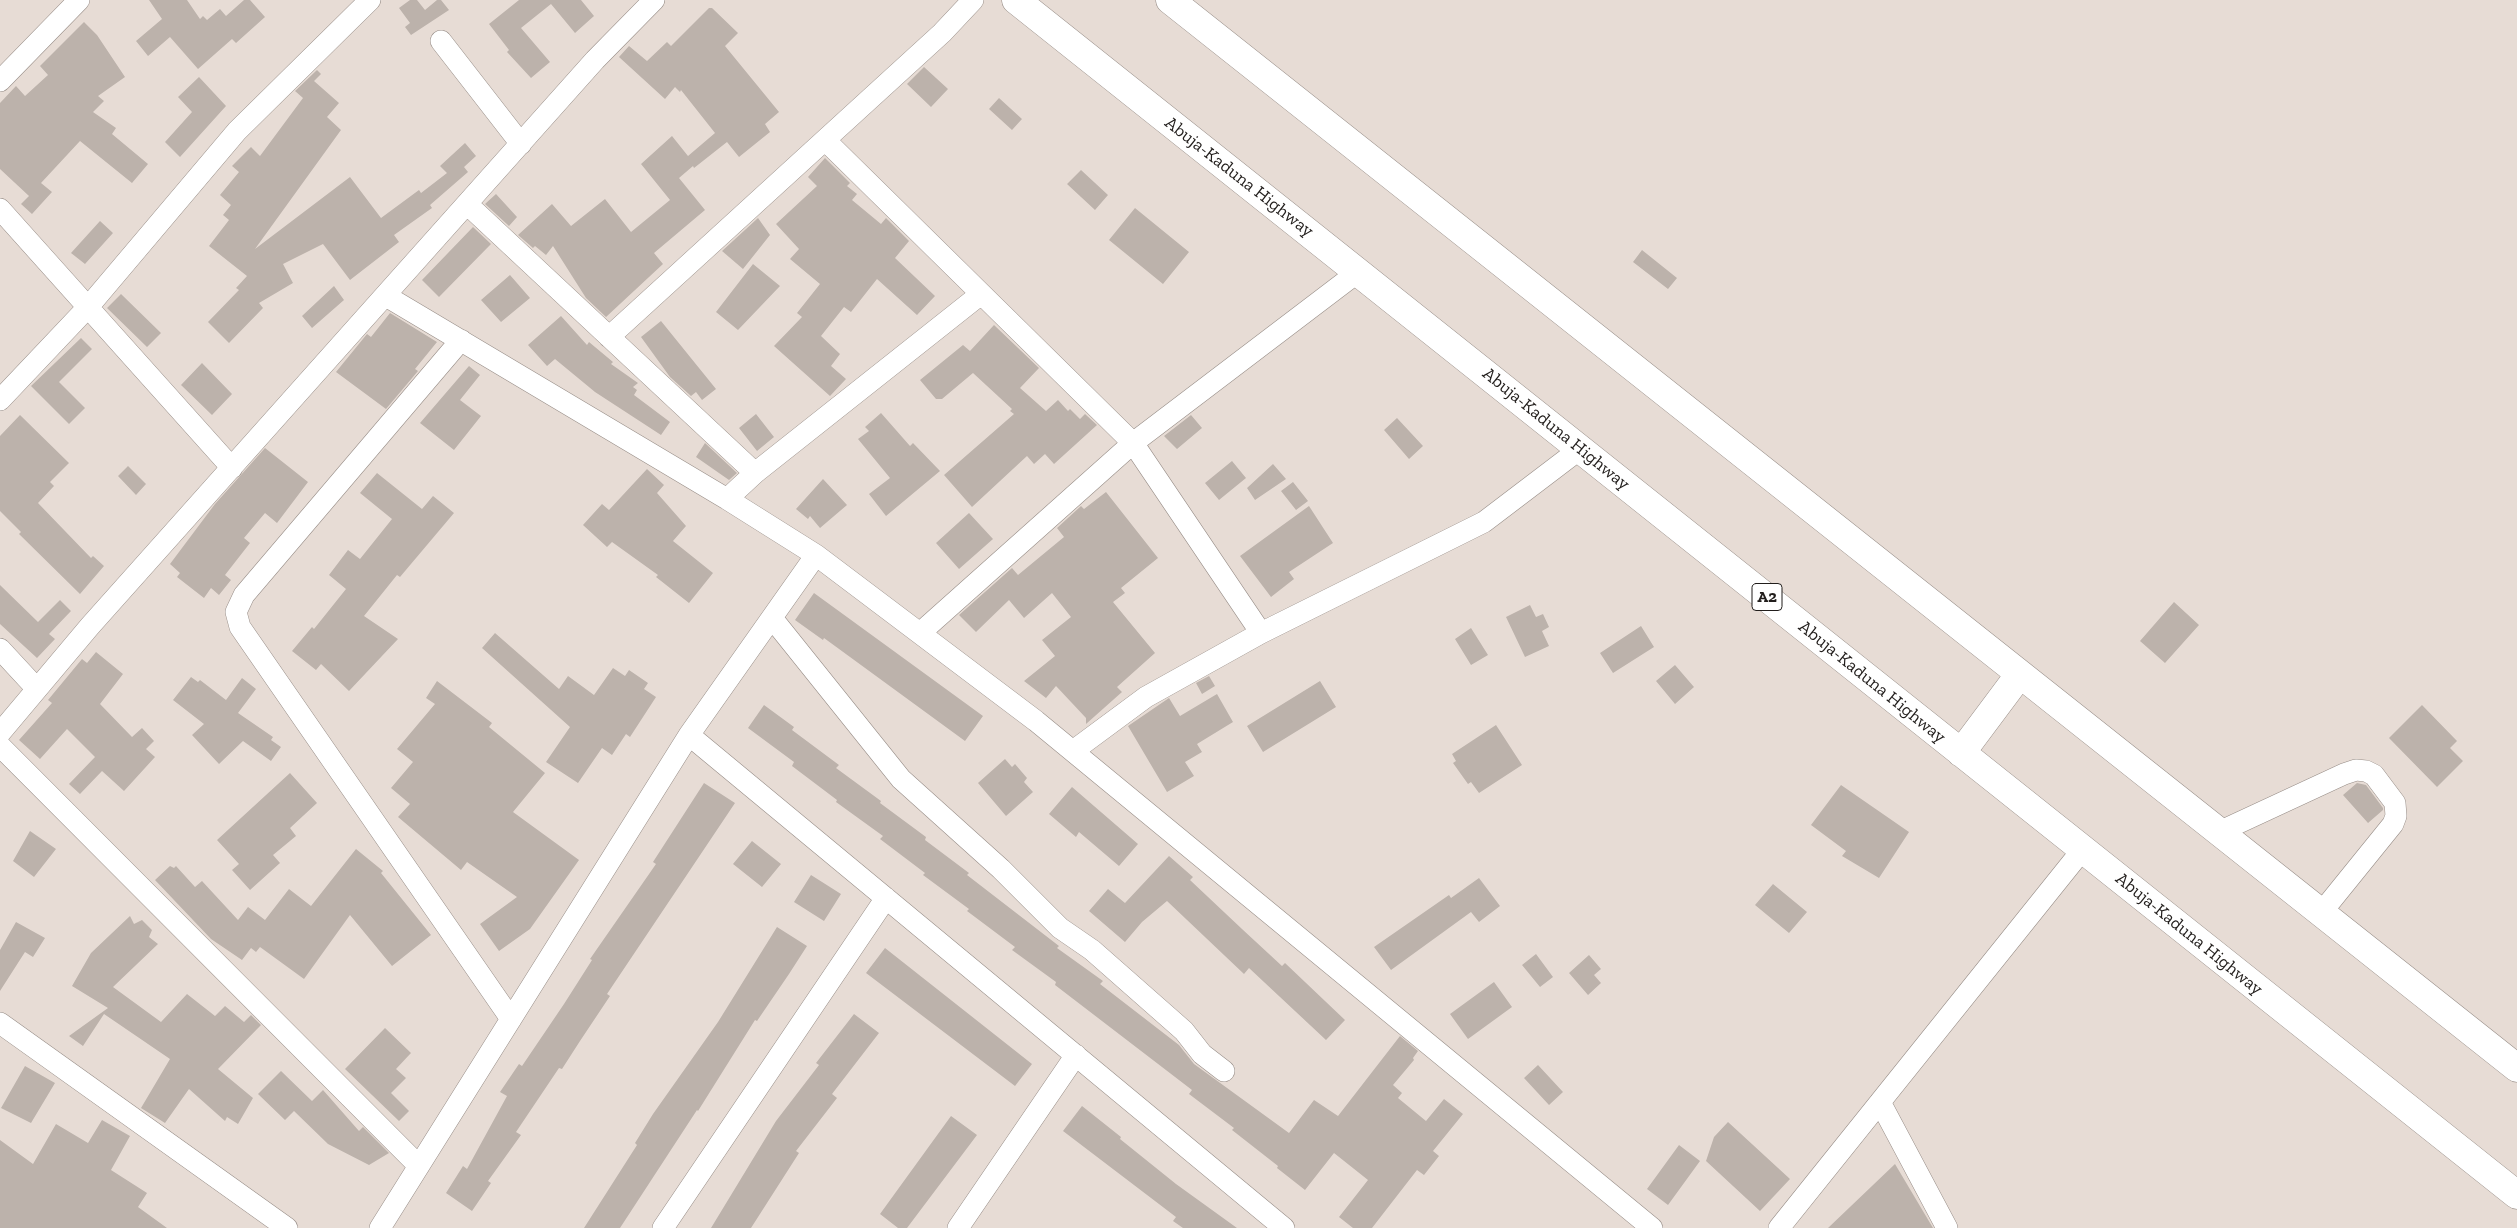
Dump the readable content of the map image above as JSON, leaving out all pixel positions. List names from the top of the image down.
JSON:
{
  "streets": {
    "highway": ["Abuja-Kaduna Highway", "A2"]
  }
}
